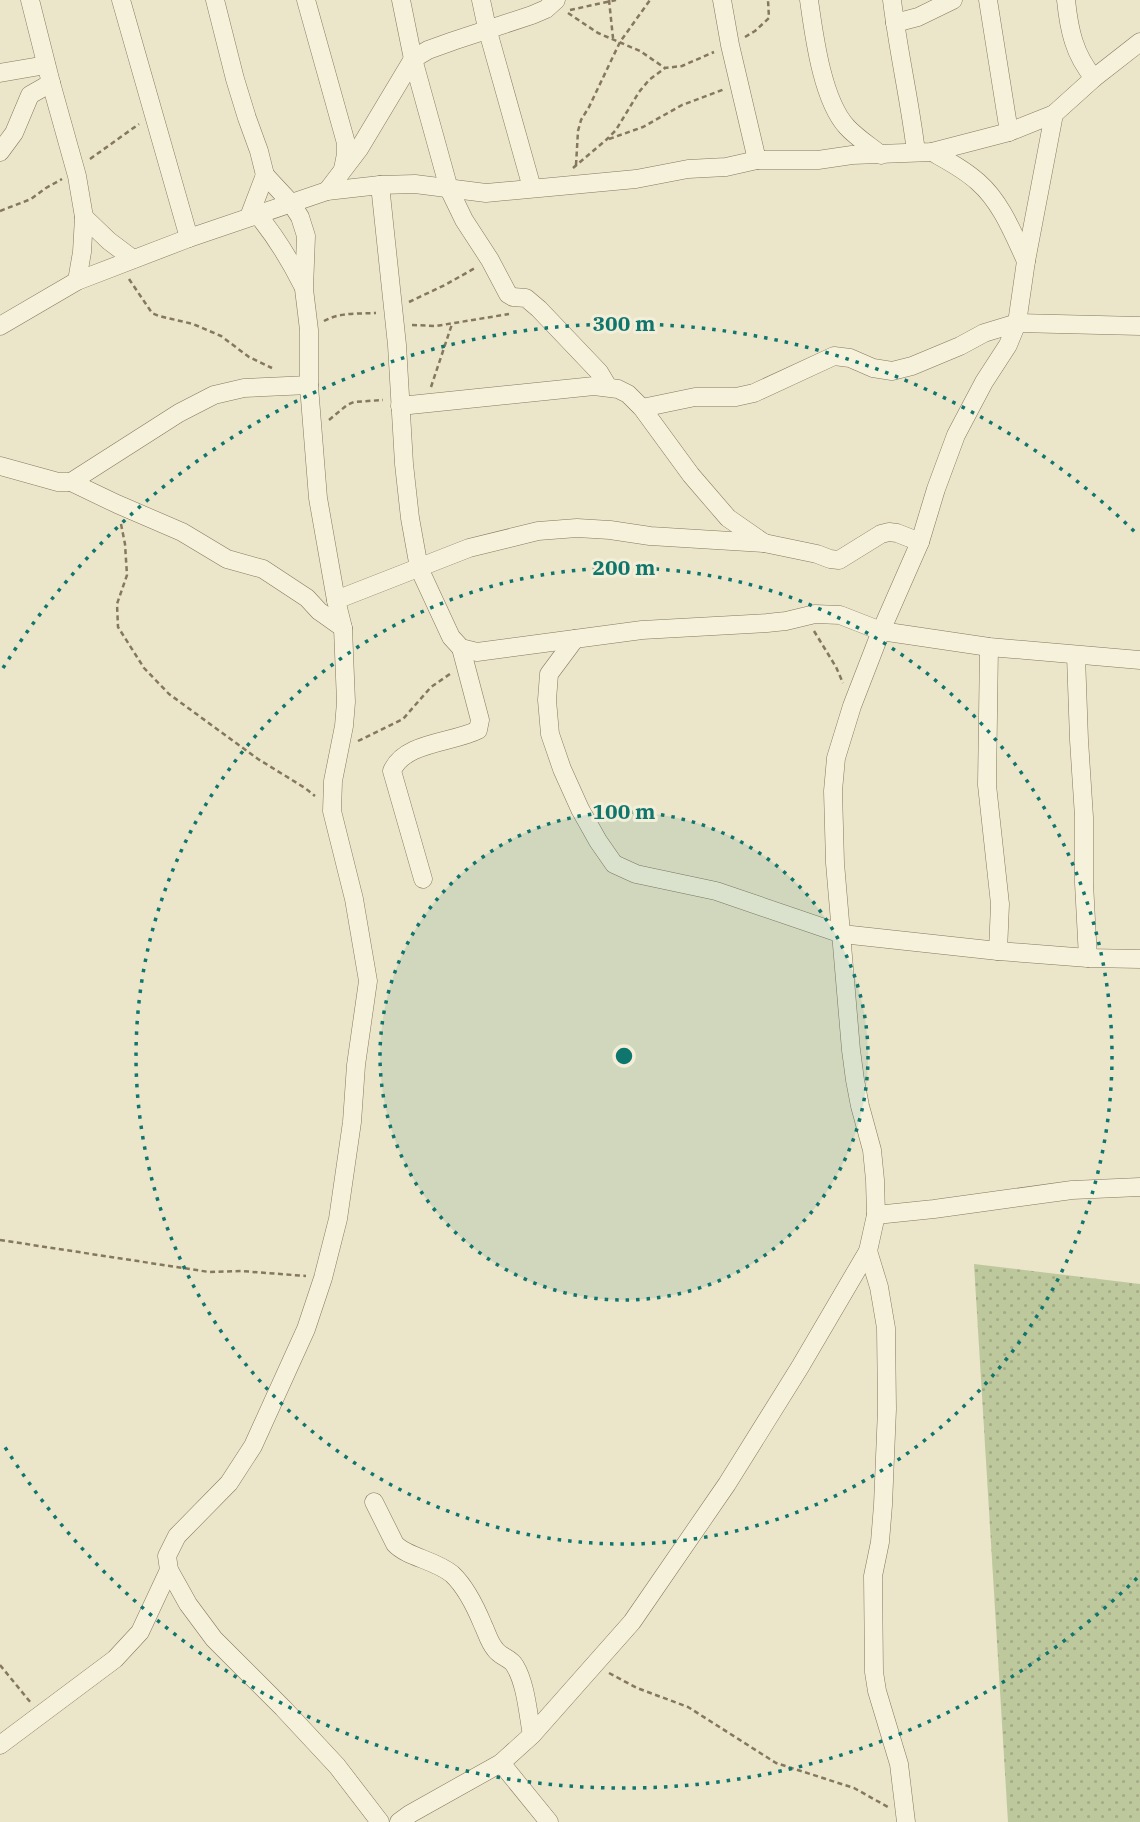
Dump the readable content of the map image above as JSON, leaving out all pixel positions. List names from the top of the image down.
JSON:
{
  "rings": ["300 m", "200 m", "100 m"]
}
